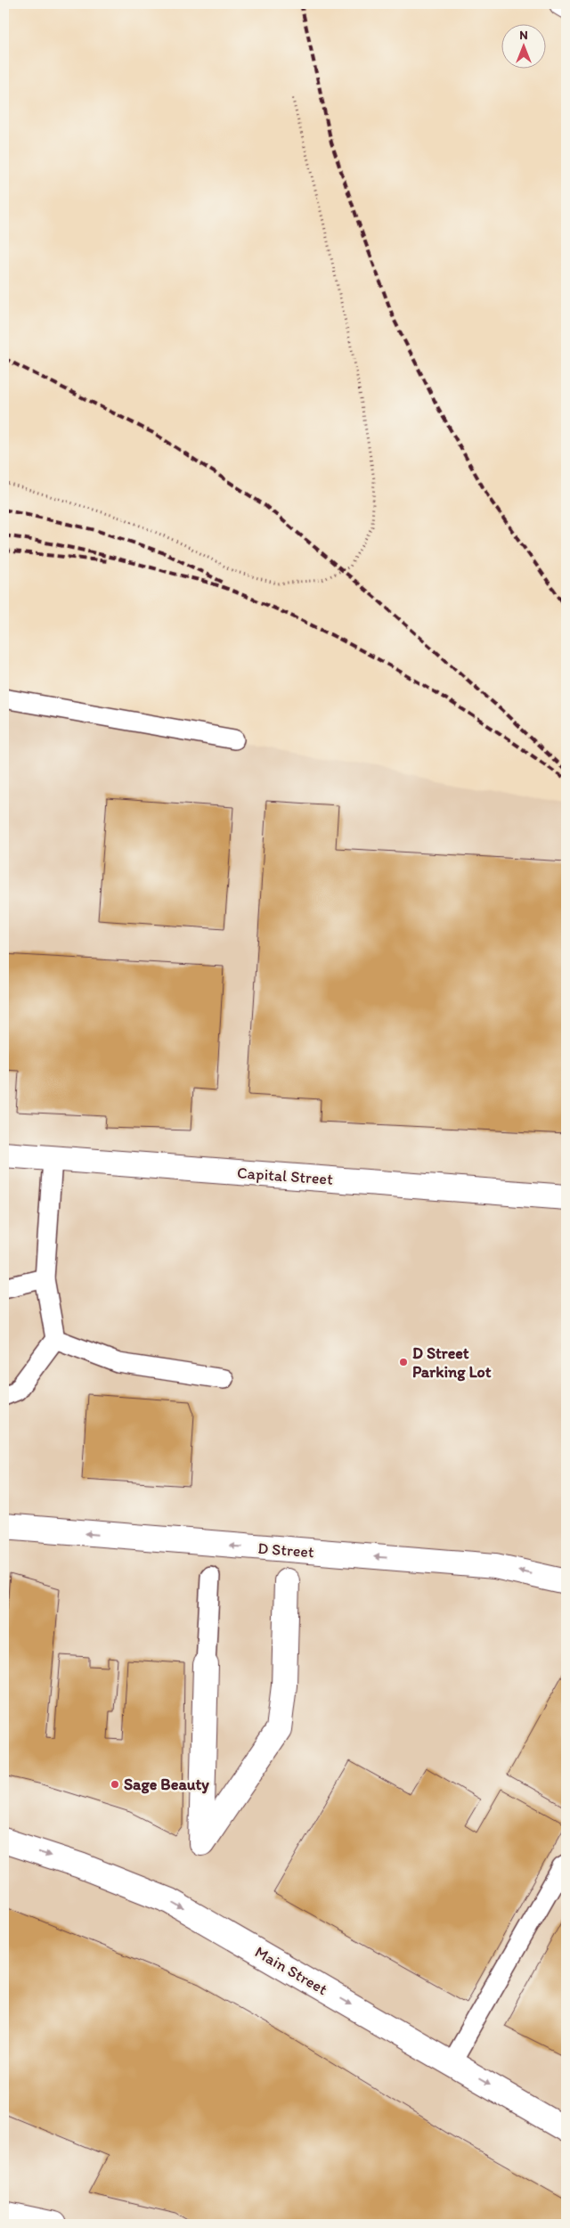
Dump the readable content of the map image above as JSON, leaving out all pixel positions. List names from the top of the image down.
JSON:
{
  "streets": {
    "main road": ["Capital Street", "D Street", "Main Street"]
  },
  "one_way": ["D Street", "Main Street"],
  "places": ["D Street Parking Lot", "Sage Beauty"],
  "north": "top"
}
